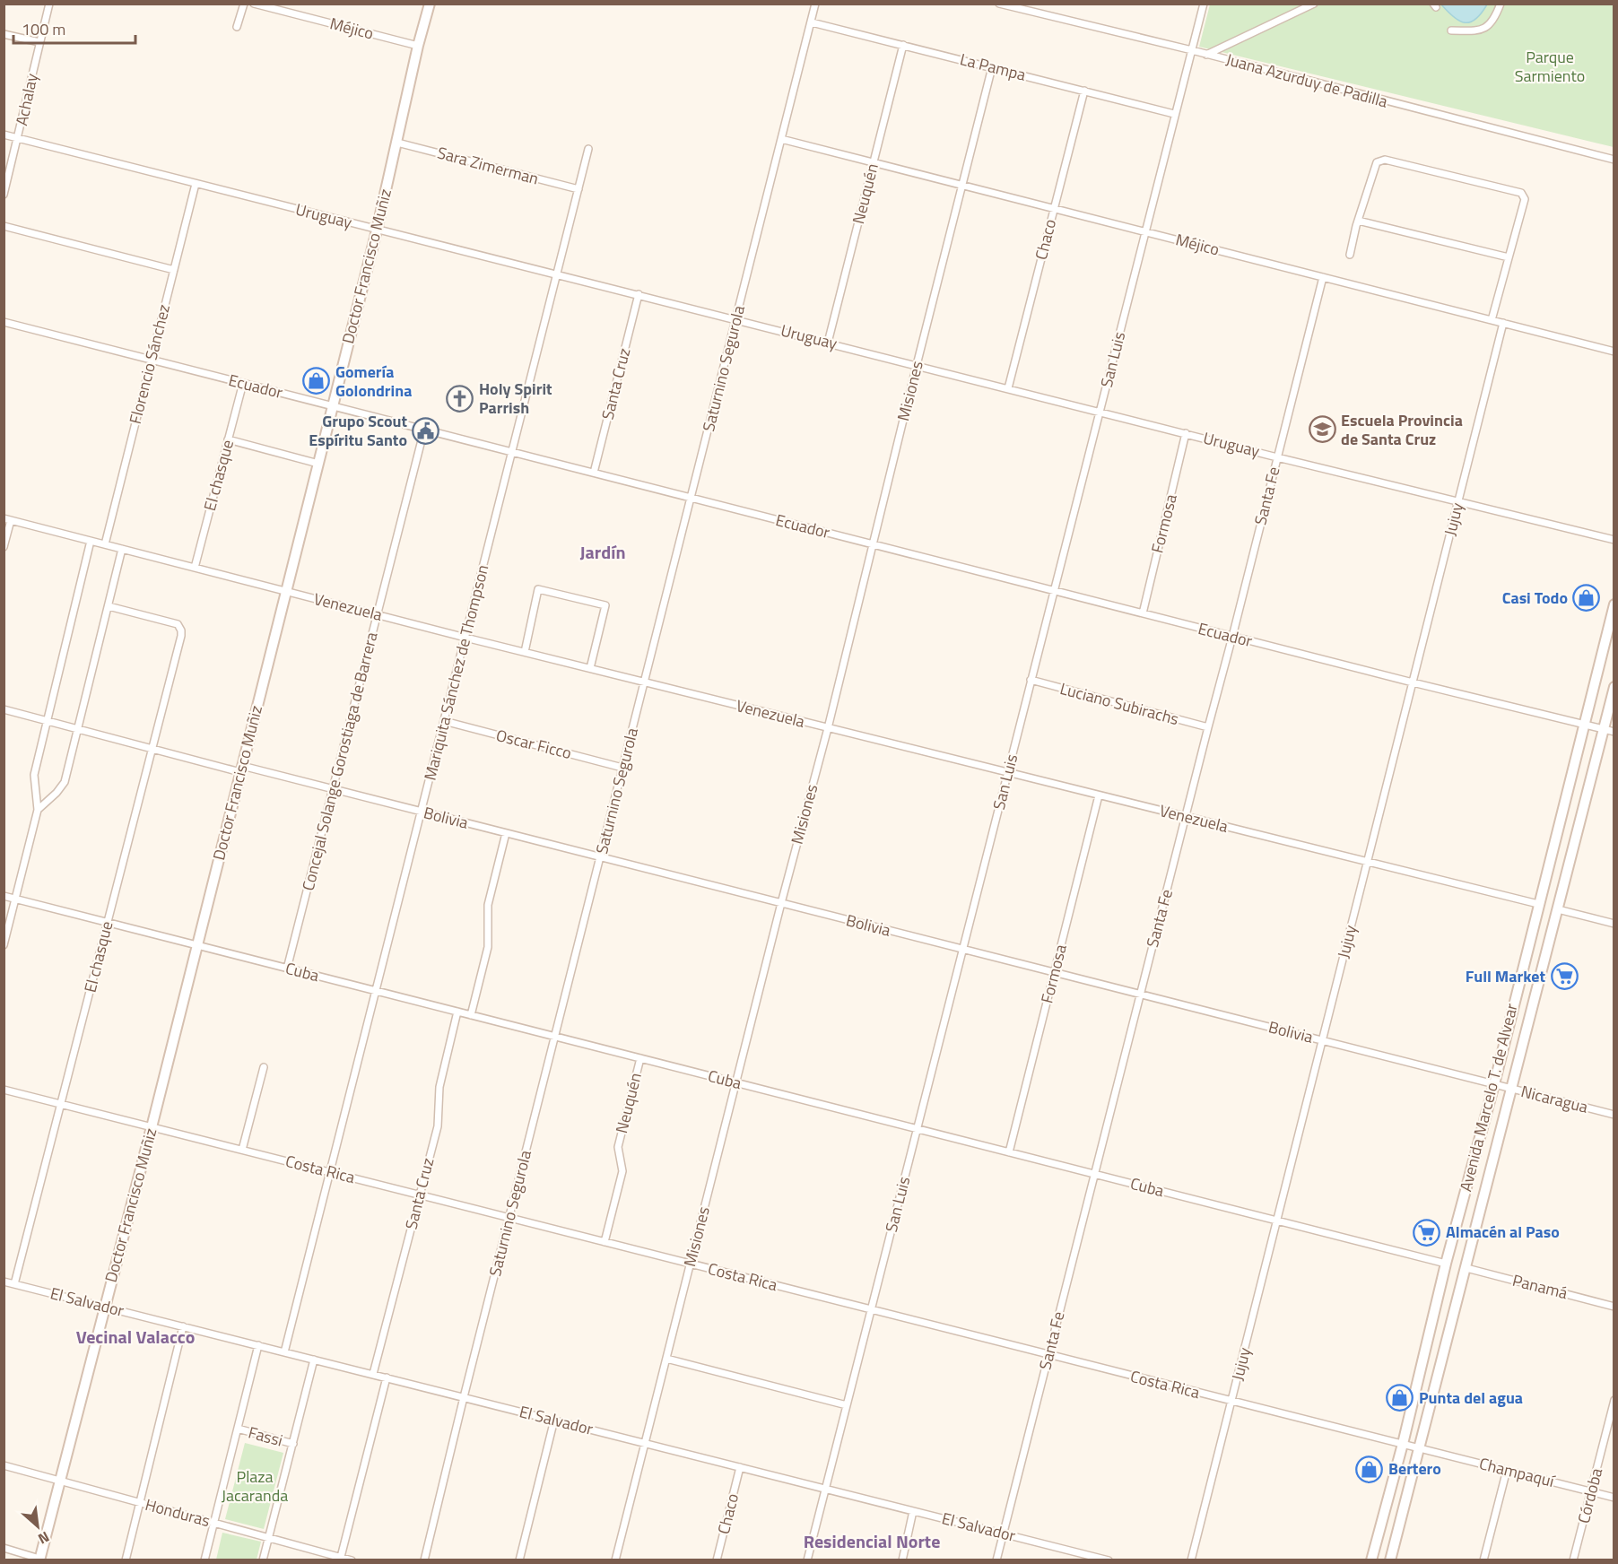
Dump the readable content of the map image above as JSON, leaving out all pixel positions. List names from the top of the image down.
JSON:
{
  "streets": {
    "main road": ["Doctor Francisco Muñiz", "Avenida Marcelo T. de Alvear"],
    "street": [
      "Méjico",
      "La Pampa",
      "Juana Azurduy de Padilla",
      "Achalay",
      "Sara Zimerman",
      "Neuquén",
      "Uruguay",
      "Chaco",
      "San Luis",
      "Florencio Sánchez",
      "Saturnino Segurola",
      "Santa Cruz",
      "Ecuador",
      "Misiones",
      "El chasque",
      "Santa Fe",
      "Jujuy",
      "Formosa",
      "Venezuela",
      "Mariquita Sánchez de Thompson",
      "Luciano Subirachs",
      "Oscar Ficco",
      "Concejal Solange Gorostiaga de Barrera",
      "Bolivia",
      "Cuba",
      "Nicaragua",
      "Costa Rica",
      "Panamá",
      "El Salvador",
      "Fassi",
      "Champaquí",
      "Córdoba",
      "Honduras"
    ]
  },
  "crossings": [
    ["Méjico", "Neuquén"],
    ["Méjico", "Chaco"],
    ["Méjico", "Doctor Francisco Muñiz"],
    ["Méjico", "San Luis"],
    ["Méjico", "Saturnino Segurola"],
    ["Méjico", "Misiones"],
    ["Méjico", "Santa Fe"],
    ["Méjico", "Jujuy"],
    ["La Pampa", "Neuquén"],
    ["La Pampa", "Chaco"],
    ["La Pampa", "San Luis"],
    ["La Pampa", "Saturnino Segurola"],
    ["La Pampa", "Misiones"],
    ["Juana Azurduy de Padilla", "San Luis"],
    ["Achalay", "Uruguay"],
    ["Sara Zimerman", "Doctor Francisco Muñiz"],
    ["Sara Zimerman", "Mariquita Sánchez de Thompson"],
    ["Neuquén", "Uruguay"],
    ["Neuquén", "Cuba"],
    ["Neuquén", "Costa Rica"],
    ["Uruguay", "Chaco"],
    ["Uruguay", "Doctor Francisco Muñiz"],
    ["Uruguay", "San Luis"],
    ["Uruguay", "Florencio Sánchez"],
    ["Uruguay", "Saturnino Segurola"],
    ["Uruguay", "Santa Cruz"],
    ["Uruguay", "Misiones"],
    ["Uruguay", "Santa Fe"],
    ["Uruguay", "Jujuy"],
    ["Uruguay", "Formosa"],
    ["Uruguay", "Mariquita Sánchez de Thompson"],
    ["Chaco", "El Salvador"],
    ["Doctor Francisco Muñiz", "Ecuador"],
    ["Doctor Francisco Muñiz", "Venezuela"],
    ["Doctor Francisco Muñiz", "Bolivia"],
    ["Doctor Francisco Muñiz", "Cuba"],
    ["Doctor Francisco Muñiz", "Costa Rica"],
    ["Doctor Francisco Muñiz", "El Salvador"],
    ["Doctor Francisco Muñiz", "Honduras"],
    ["San Luis", "Ecuador"],
    ["San Luis", "Venezuela"],
    ["San Luis", "Luciano Subirachs"],
    ["San Luis", "Bolivia"],
    ["San Luis", "Cuba"],
    ["San Luis", "Costa Rica"],
    ["San Luis", "El Salvador"],
    ["Florencio Sánchez", "Ecuador"],
    ["Florencio Sánchez", "Venezuela"],
    ["Saturnino Segurola", "Ecuador"],
    ["Saturnino Segurola", "Venezuela"],
    ["Saturnino Segurola", "Oscar Ficco"],
    ["Saturnino Segurola", "Bolivia"],
    ["Saturnino Segurola", "Cuba"],
    ["Saturnino Segurola", "Costa Rica"],
    ["Saturnino Segurola", "El Salvador"],
    ["Santa Cruz", "Ecuador"],
    ["Santa Cruz", "Cuba"],
    ["Santa Cruz", "Costa Rica"],
    ["Santa Cruz", "El Salvador"],
    ["Ecuador", "Misiones"],
    ["Ecuador", "El chasque"],
    ["Ecuador", "Santa Fe"],
    ["Ecuador", "Jujuy"],
    ["Ecuador", "Formosa"],
    ["Ecuador", "Mariquita Sánchez de Thompson"],
    ["Ecuador", "Concejal Solange Gorostiaga de Barrera"],
    ["Ecuador", "Avenida Marcelo T. de Alvear"],
    ["Misiones", "Venezuela"],
    ["Misiones", "Bolivia"],
    ["Misiones", "Cuba"],
    ["Misiones", "Costa Rica"],
    ["Misiones", "El Salvador"],
    ["El chasque", "Venezuela"],
    ["El chasque", "Bolivia"],
    ["El chasque", "Cuba"],
    ["El chasque", "Costa Rica"],
    ["El chasque", "El Salvador"],
    ["Santa Fe", "Venezuela"],
    ["Santa Fe", "Luciano Subirachs"],
    ["Santa Fe", "Bolivia"],
    ["Santa Fe", "Cuba"],
    ["Santa Fe", "Costa Rica"],
    ["Santa Fe", "El Salvador"],
    ["Jujuy", "Venezuela"],
    ["Jujuy", "Bolivia"],
    ["Jujuy", "Cuba"],
    ["Jujuy", "Costa Rica"],
    ["Formosa", "Venezuela"],
    ["Formosa", "Bolivia"],
    ["Formosa", "Cuba"],
    ["Venezuela", "Mariquita Sánchez de Thompson"],
    ["Venezuela", "Concejal Solange Gorostiaga de Barrera"],
    ["Venezuela", "Avenida Marcelo T. de Alvear"],
    ["Mariquita Sánchez de Thompson", "Oscar Ficco"],
    ["Mariquita Sánchez de Thompson", "Bolivia"],
    ["Mariquita Sánchez de Thompson", "Cuba"],
    ["Mariquita Sánchez de Thompson", "Costa Rica"],
    ["Mariquita Sánchez de Thompson", "El Salvador"],
    ["Concejal Solange Gorostiaga de Barrera", "Bolivia"],
    ["Concejal Solange Gorostiaga de Barrera", "Cuba"],
    ["Bolivia", "Avenida Marcelo T. de Alvear"],
    ["Bolivia", "Nicaragua"],
    ["Cuba", "Avenida Marcelo T. de Alvear"],
    ["Avenida Marcelo T. de Alvear", "Nicaragua"],
    ["Avenida Marcelo T. de Alvear", "Costa Rica"],
    ["Avenida Marcelo T. de Alvear", "Panamá"],
    ["Avenida Marcelo T. de Alvear", "Champaquí"],
    ["Costa Rica", "Champaquí"],
    ["Champaquí", "Córdoba"]
  ],
  "districts": ["Jardín", "Vecinal Valacco", "Residencial Norte"],
  "parks": ["Parque Sarmiento", "Plaza Jacaranda"],
  "places": {
    "shop": [
      "Gomería Golondrina",
      "Casi Todo",
      "Punta del agua",
      "Bertero"
    ],
    "church": ["Holy Spirit Parrish"],
    "school or university": ["Escuela Provincia de Santa Cruz"],
    "public building": ["Grupo Scout Espíritu Santo"],
    "supermarket": ["Full Market", "Almacén al Paso"]
  },
  "scale_bar": "100 m",
  "north": "bottom right"
}
